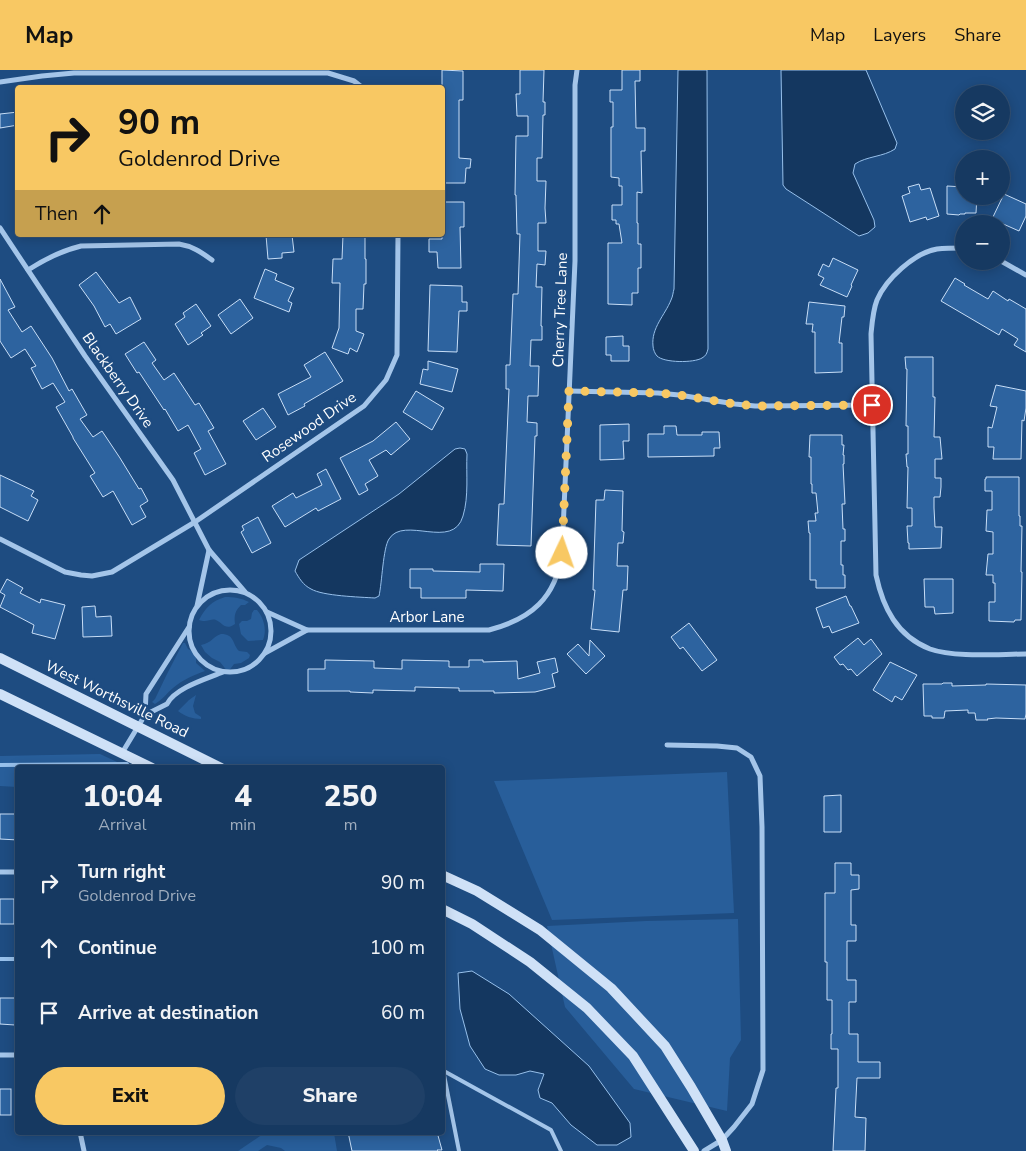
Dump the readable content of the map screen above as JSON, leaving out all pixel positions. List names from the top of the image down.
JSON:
{
  "streets": {
    "main road": ["West Worthsville Road"],
    "street": [
      "Cherry Tree Lane",
      "Blackberry Drive",
      "Rosewood Drive",
      "Arbor Lane"
    ]
  },
  "crossings": [
    ["Cherry Tree Lane", "Arbor Lane"],
    ["Blackberry Drive", "Rosewood Drive"],
    ["Blackberry Drive", "Arbor Lane"]
  ],
  "page": {
    "header": "Map",
    "nav": ["Map", "Layers", "Share"],
    "map_buttons": ["+", "−"],
    "turn": ["90 m", "Goldenrod Drive"],
    "then": "Then",
    "eta": [
      "10:04",
      "Arrival",
      "4",
      "min",
      "250",
      "m"
    ],
    "list": [
      {
        "name": "Turn right",
        "note": "Goldenrod Drive",
        "value": "90 m"
      },
      {
        "name": "Continue",
        "value": "100 m"
      },
      {
        "name": "Arrive at destination",
        "value": "60 m"
      }
    ],
    "buttons": ["Exit", "Share"]
  }
}
